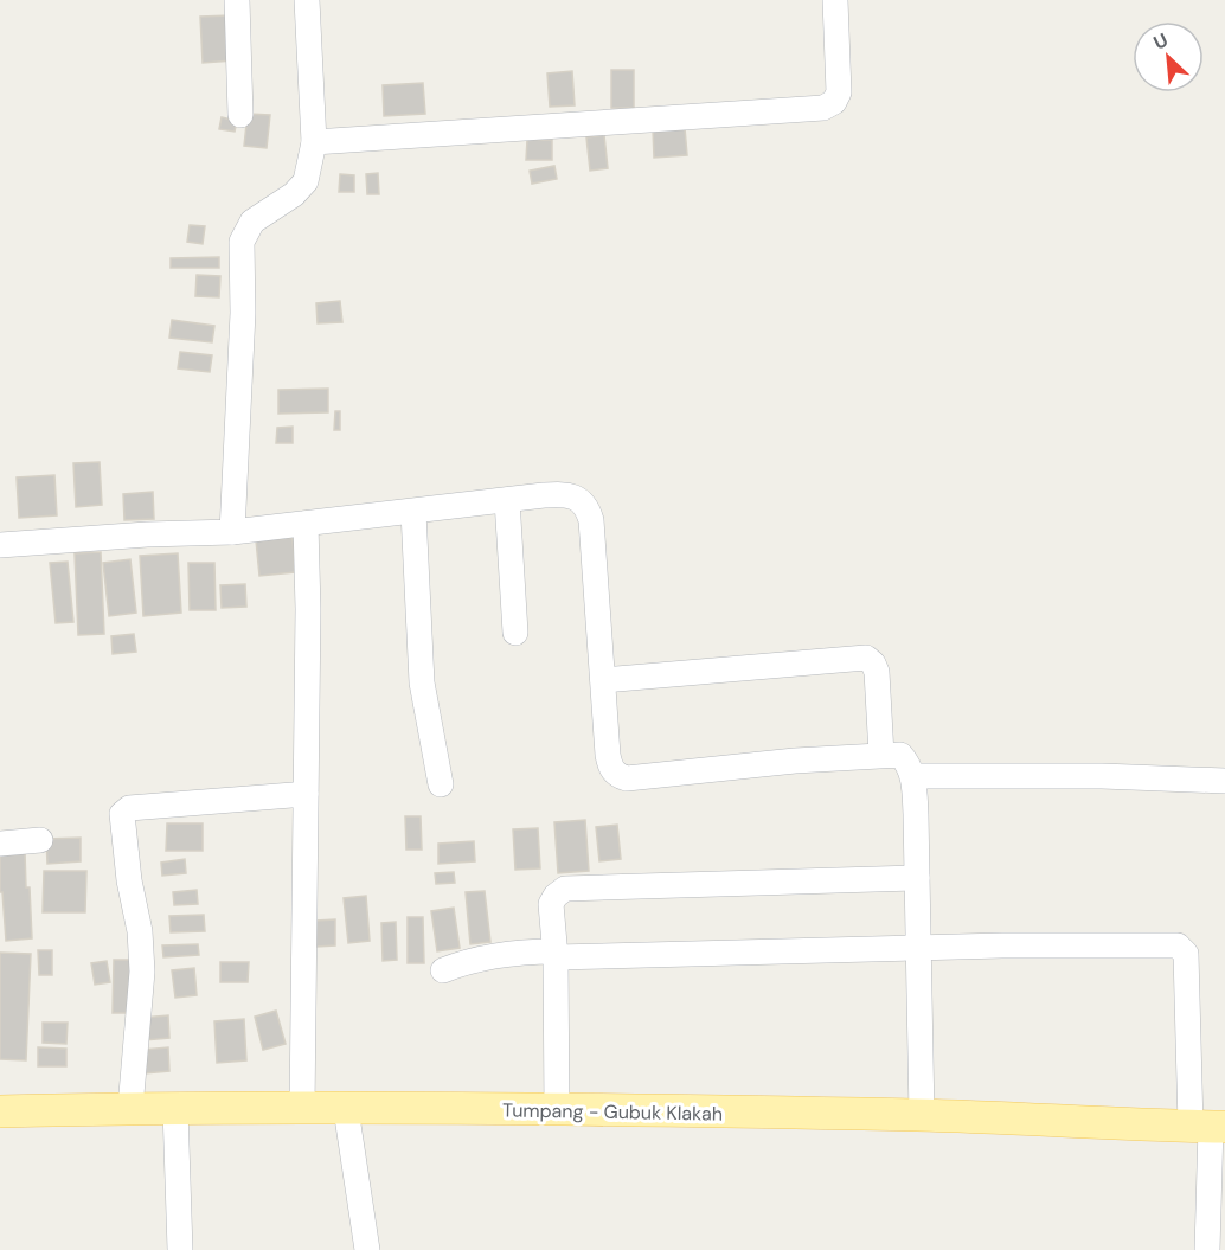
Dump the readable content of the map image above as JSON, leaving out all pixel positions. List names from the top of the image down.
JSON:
{
  "streets": {
    "main road": ["Tumpang - Gubuk Klakah"]
  },
  "north": "top left"
}
